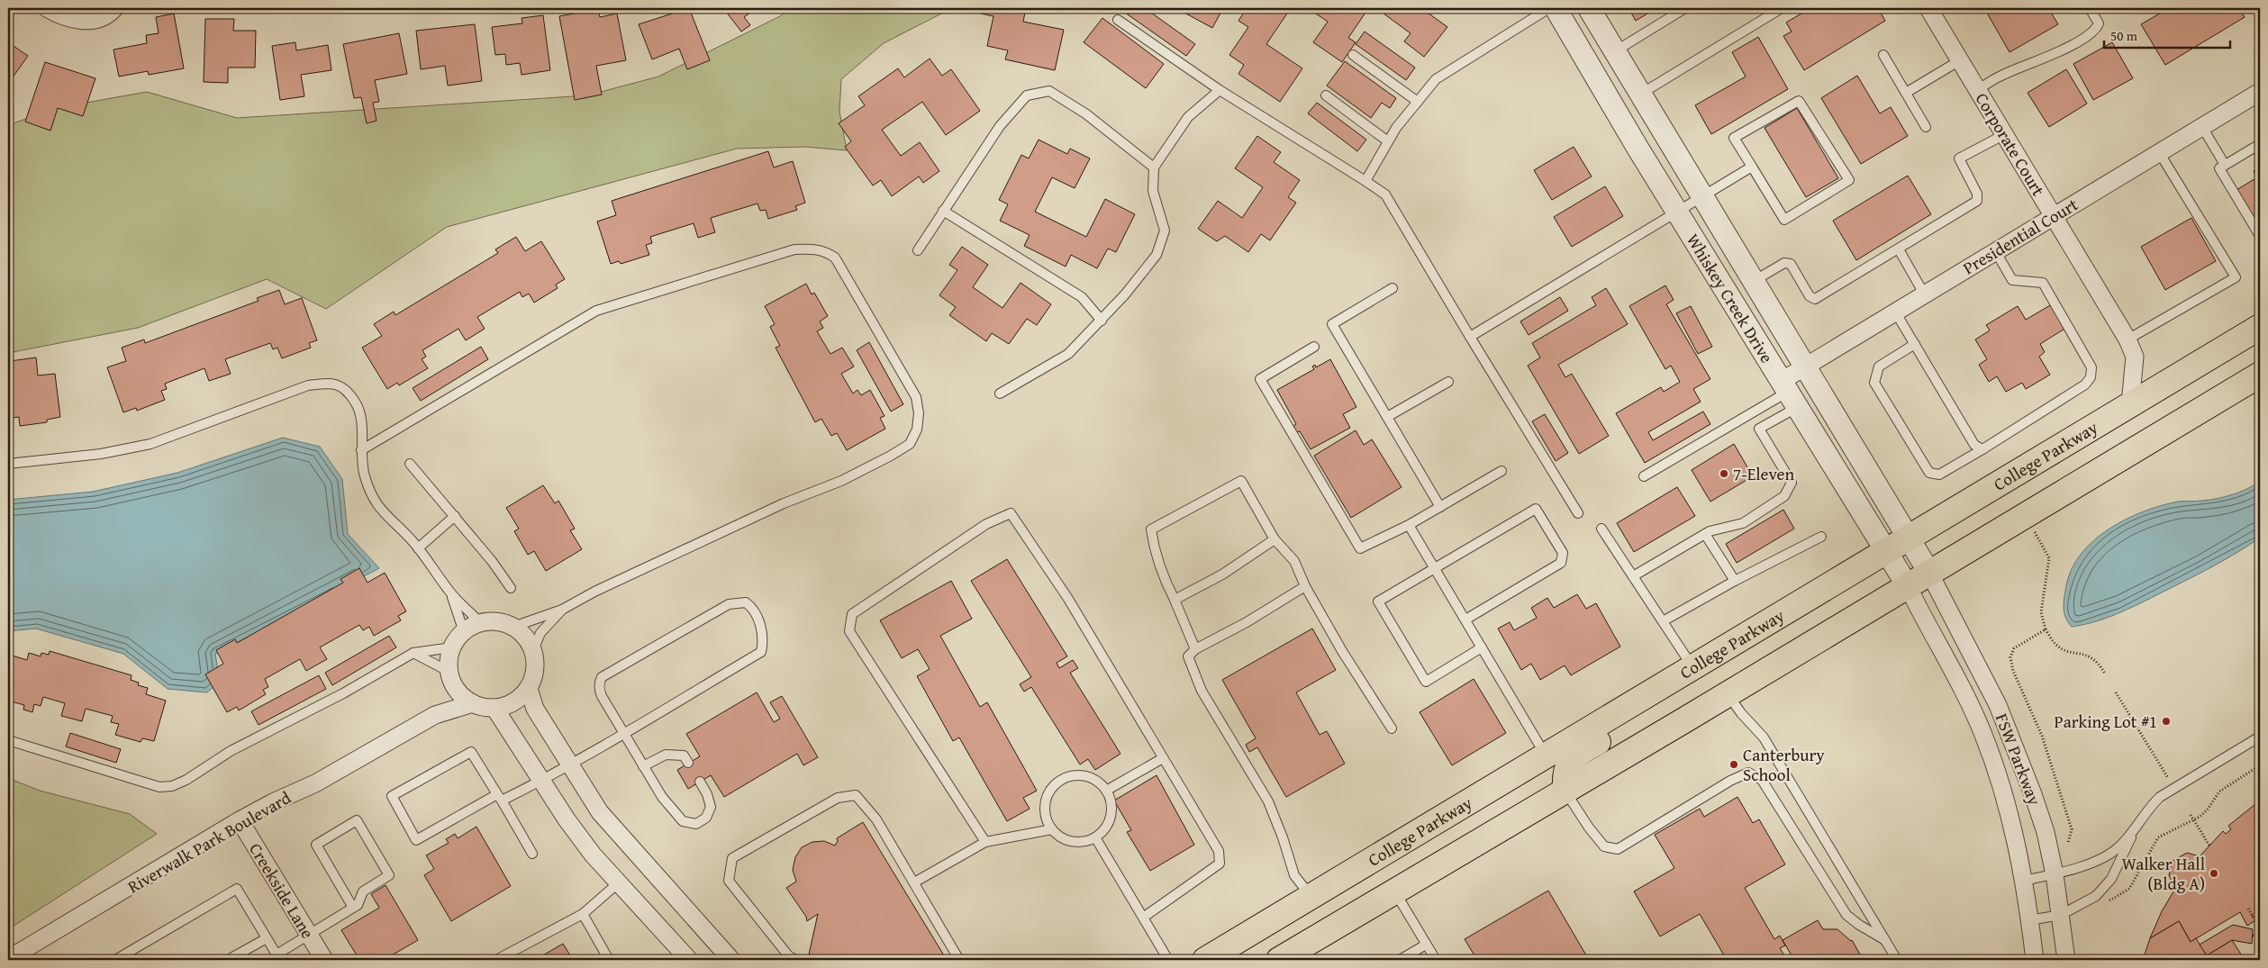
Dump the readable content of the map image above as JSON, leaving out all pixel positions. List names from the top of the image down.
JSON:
{
  "streets": {
    "main road": ["College Parkway"],
    "street": [
      "Corporate Court",
      "Presidential Court",
      "Whiskey Creek Drive",
      "FSW Parkway",
      "Riverwalk Park Boulevard",
      "Creekside Lane"
    ]
  },
  "crossings": [
    ["Corporate Court", "Presidential Court"],
    ["Corporate Court", "College Parkway"],
    ["Presidential Court", "Whiskey Creek Drive"],
    ["Whiskey Creek Drive", "College Parkway"],
    ["Whiskey Creek Drive", "FSW Parkway"],
    ["Riverwalk Park Boulevard", "Creekside Lane"]
  ],
  "places": [
    "7-Eleven",
    "Parking Lot #1",
    "Canterbury School",
    "Walker Hall (Bldg A)"
  ],
  "scale_bar": "50 m"
}
